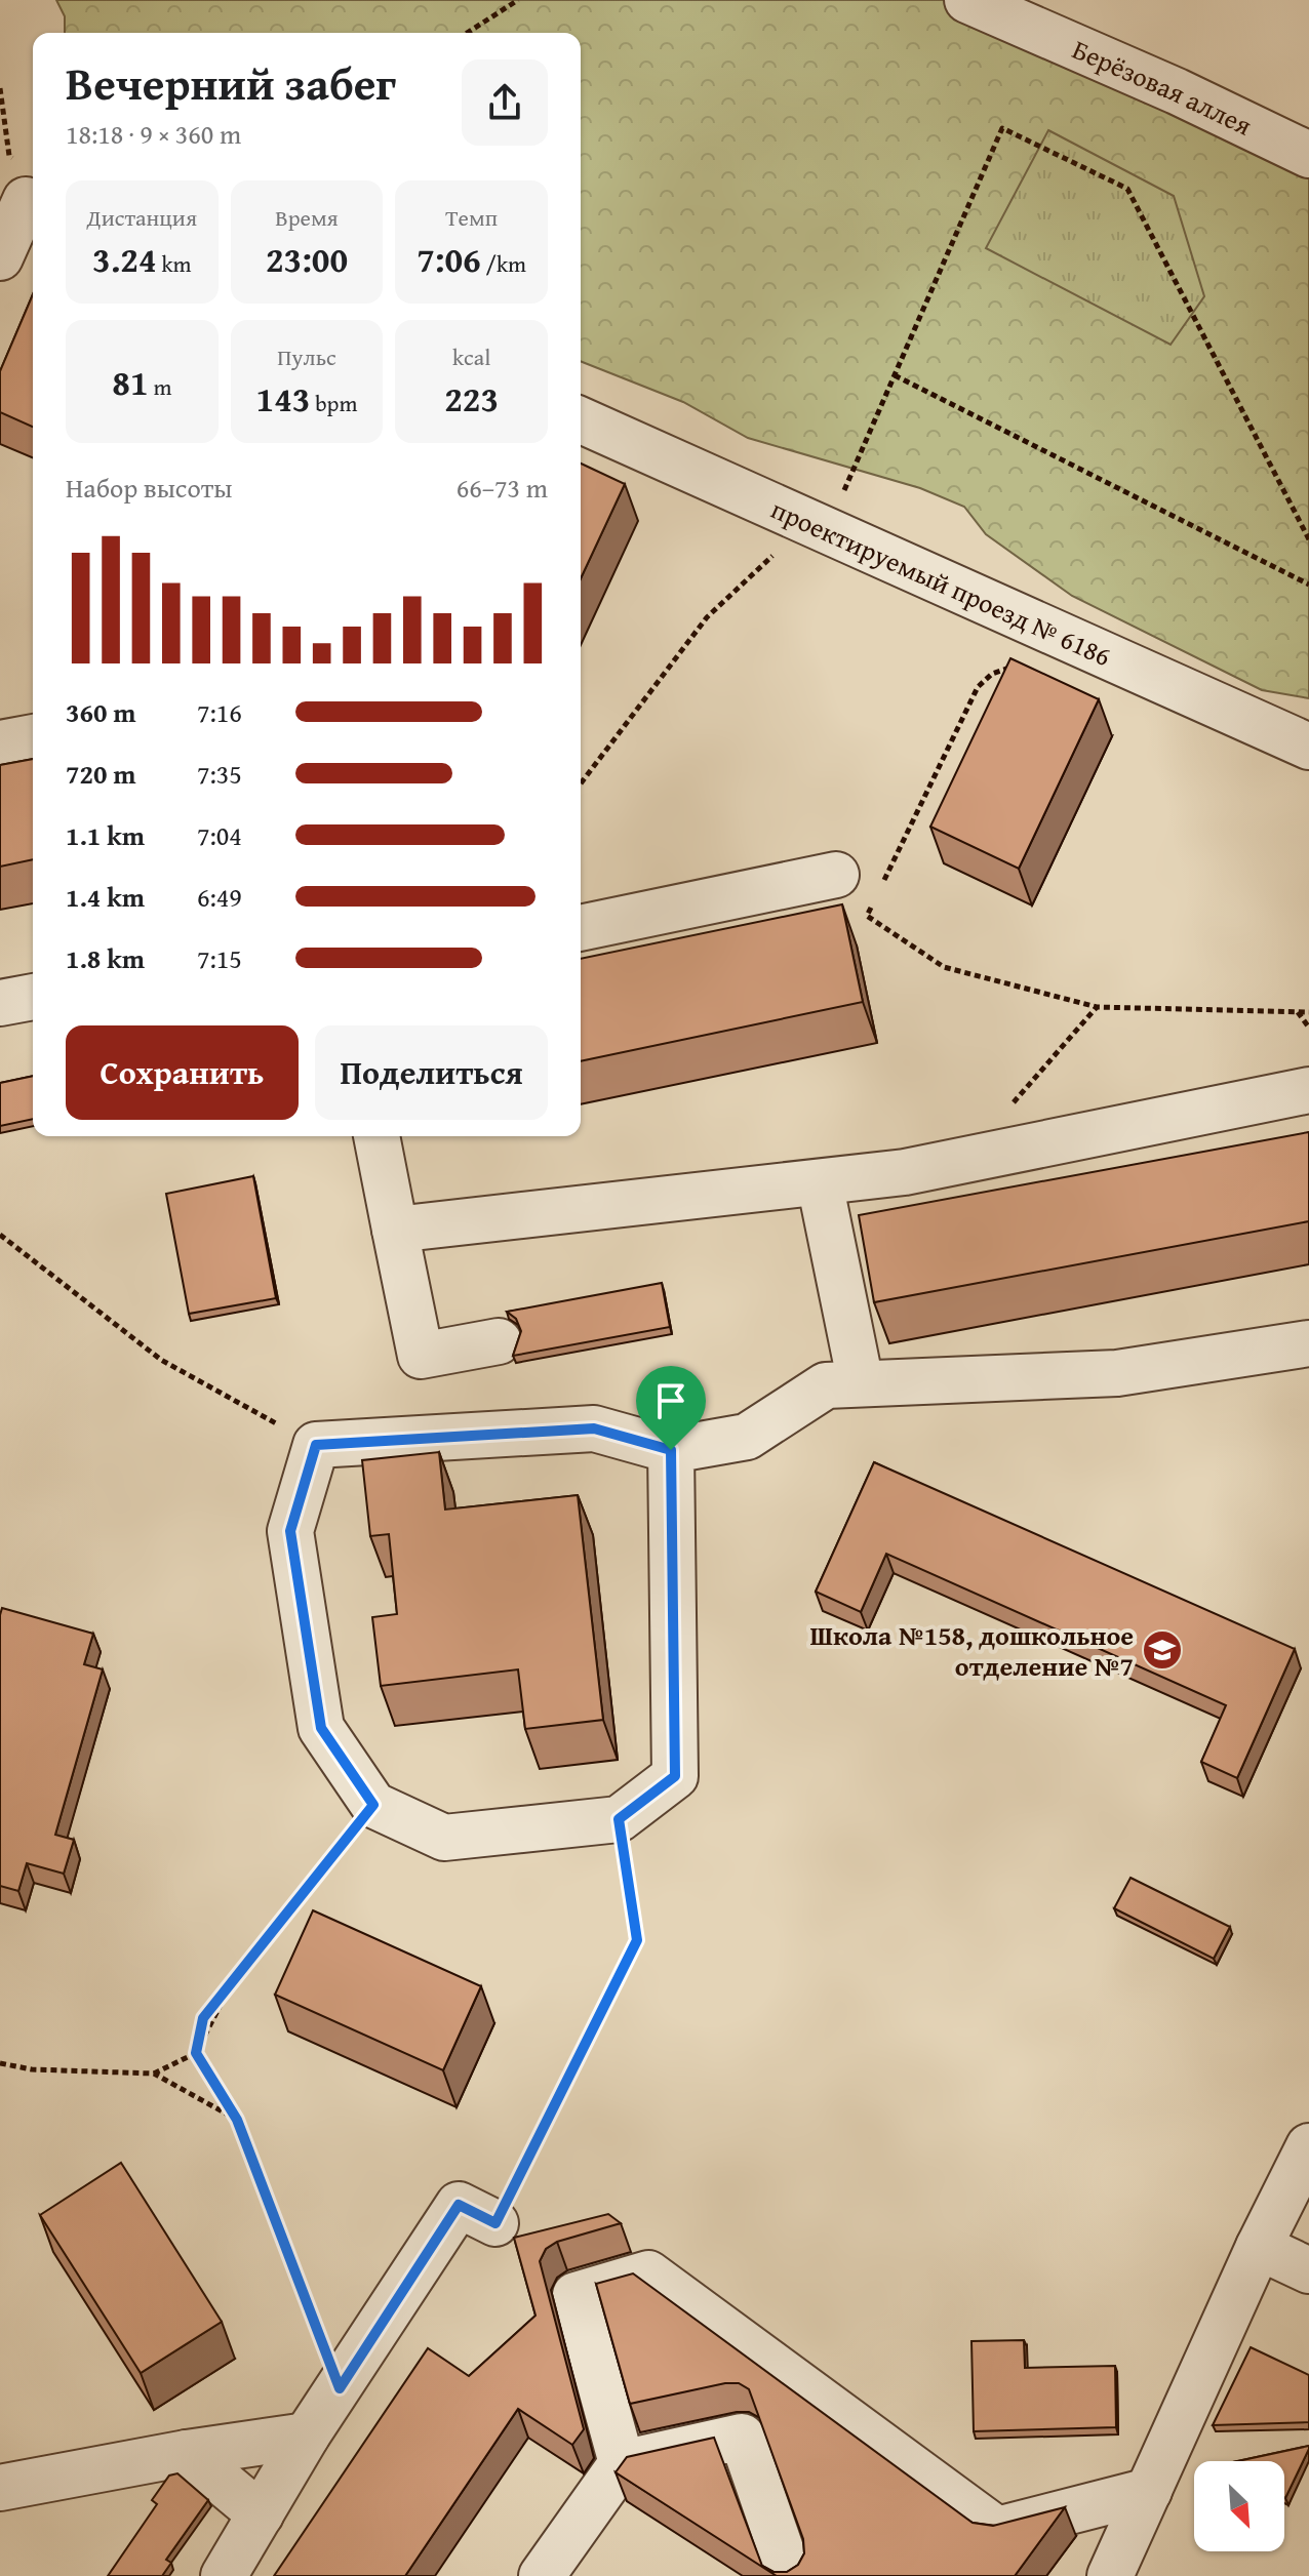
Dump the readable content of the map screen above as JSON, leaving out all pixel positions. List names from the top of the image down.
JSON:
{
  "streets": {
    "street": ["Берёзовая аллея", "проектируемый проезд № 6186"]
  },
  "places": {
    "school or university": ["Школа №158, дошкольное отделение №7"]
  },
  "north": "bottom right",
  "page": {
    "heading": ["Вечерний забег", "18:18 · 9 × 360 m"],
    "stats": [
      ["Дистанция", "3.24 km"],
      ["Время", "23:00"],
      ["Темп", "7:06 /km"],
      ["81 m"],
      ["Пульс", "143 bpm"],
      ["kcal", "223"]
    ],
    "chart": ["Набор высоты", "66–73 m"],
    "list": [
      {
        "name": "360 m",
        "note": "7:16"
      },
      {
        "name": "720 m",
        "note": "7:35"
      },
      {
        "name": "1.1 km",
        "note": "7:04"
      },
      {
        "name": "1.4 km",
        "note": "6:49"
      },
      {
        "name": "1.8 km",
        "note": "7:15"
      }
    ],
    "buttons": ["Сохранить", "Поделиться"]
  }
}
